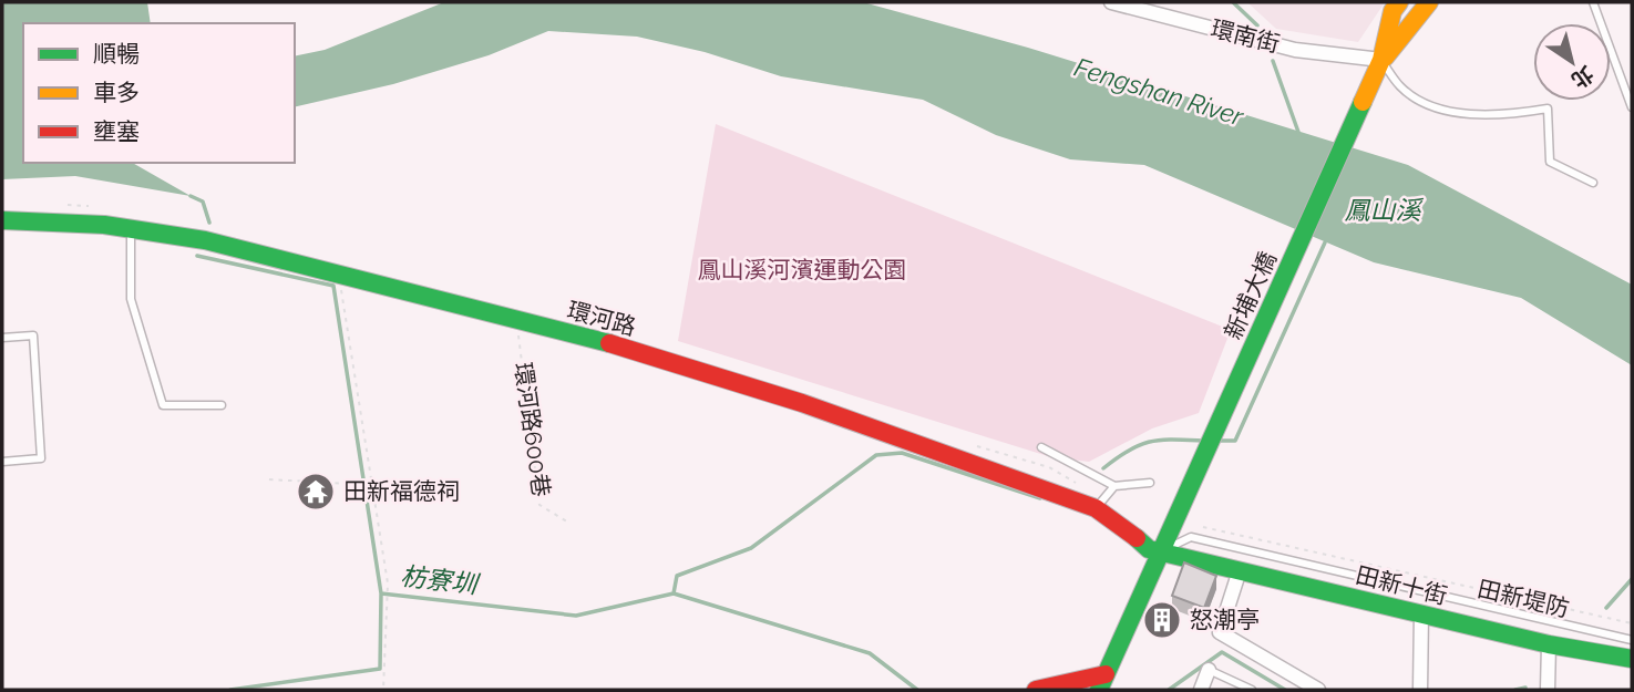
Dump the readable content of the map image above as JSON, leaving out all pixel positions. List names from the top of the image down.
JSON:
{
  "streets": {
    "street": [
      "環南街",
      "新埔大橋",
      "環河路",
      "田新十街"
    ],
    "path": ["環河路600巷", "田新堤防"]
  },
  "crossings": [
    ["環南街", "新埔大橋"],
    ["新埔大橋", "環河路"],
    ["新埔大橋", "田新十街"],
    ["環河路", "環河路600巷"],
    ["環河路", "田新十街"]
  ],
  "water": ["Fengshan River", "鳳山溪", "枋寮圳"],
  "parks": ["鳳山溪河濱運動公園"],
  "places": {
    "temple": ["田新福德祠"],
    "building": ["怒潮亭"]
  },
  "legend": ["順暢", "車多", "壅塞"],
  "north": "bottom right"
}
